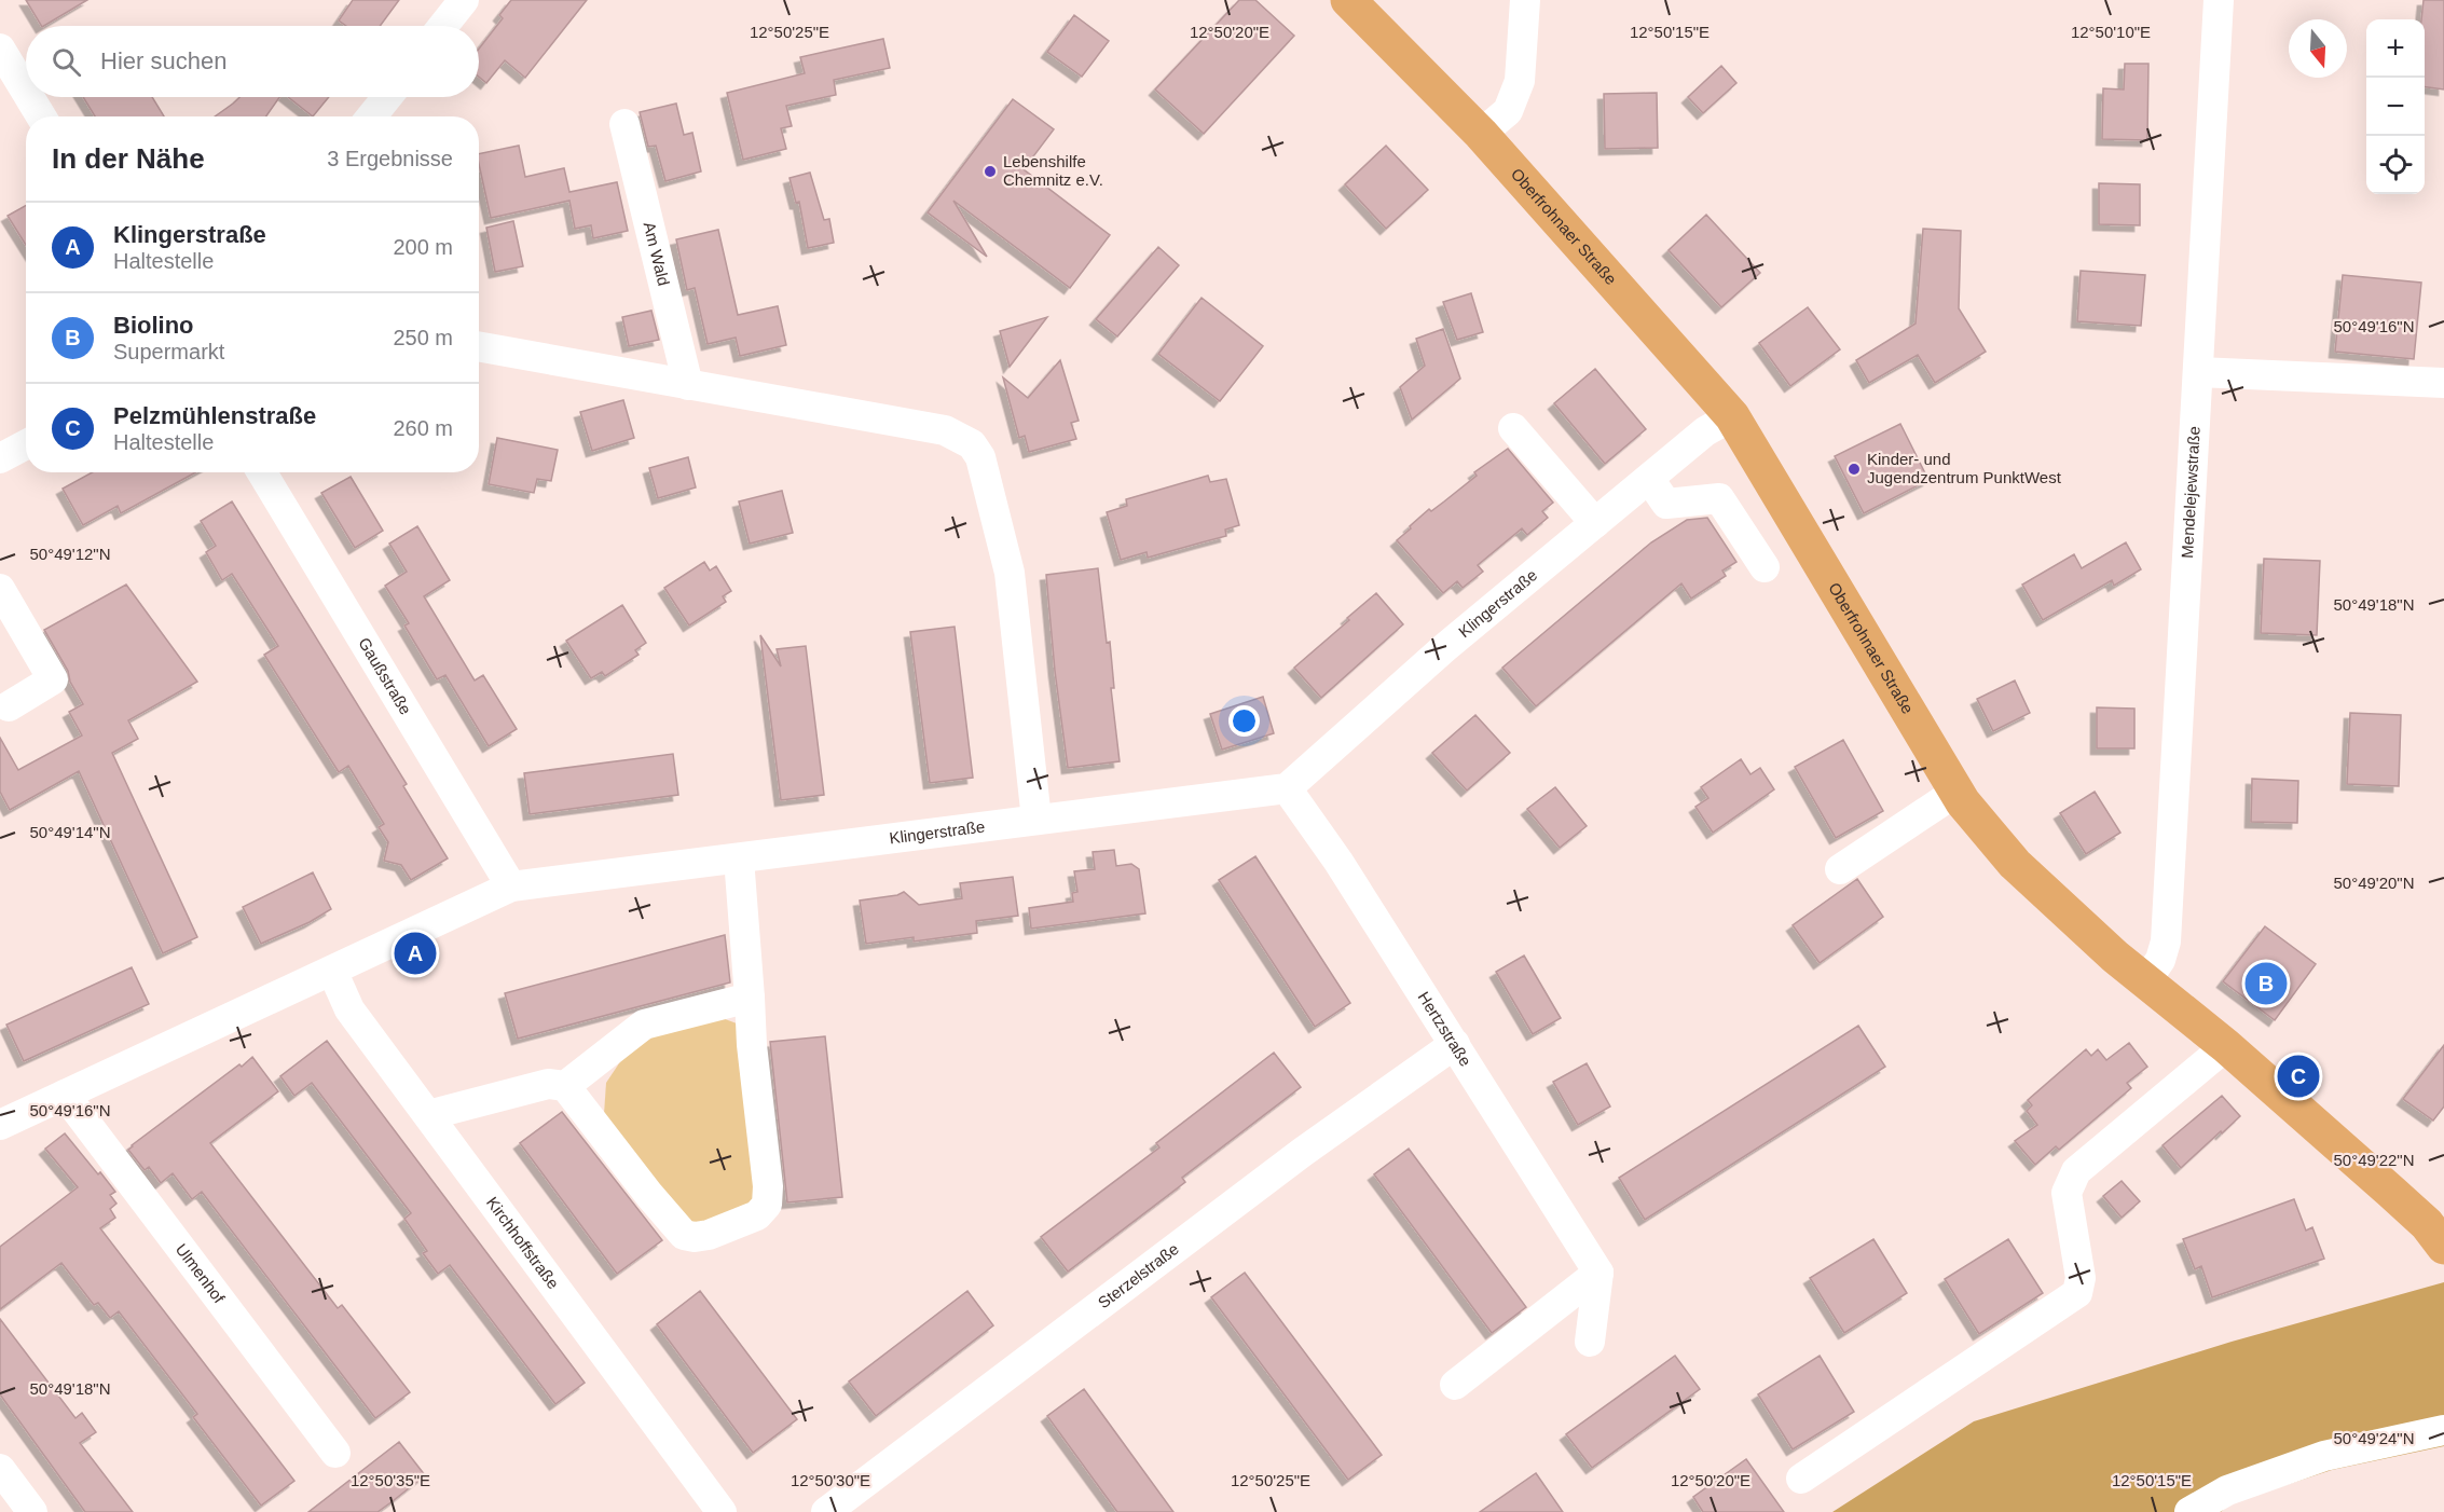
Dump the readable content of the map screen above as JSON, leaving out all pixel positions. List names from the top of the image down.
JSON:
{
  "streets": {
    "main road": ["Oberfrohnaer Straße"],
    "street": [
      "Am Wald",
      "Mendelejewstraße",
      "Klingerstraße",
      "Gaußstraße",
      "Hertzstraße",
      "Kirchhoffstraße",
      "Ulmenhof",
      "Sterzelstraße"
    ]
  },
  "crossings": [
    ["Oberfrohnaer Straße", "Mendelejewstraße"],
    ["Oberfrohnaer Straße", "Klingerstraße"],
    ["Klingerstraße", "Gaußstraße"],
    ["Klingerstraße", "Hertzstraße"],
    ["Klingerstraße", "Kirchhoffstraße"],
    ["Klingerstraße", "Ulmenhof"],
    ["Hertzstraße", "Sterzelstraße"]
  ],
  "places": ["Lebenshilfe Chemnitz e.V.", "Kinder- und Jugendzentrum PunktWest"],
  "north": "bottom",
  "page": {
    "map_buttons": ["+", "−"],
    "search": "Hier suchen",
    "heading": ["In der Nähe", "3 Ergebnisse"],
    "list": [
      {
        "mark": "A",
        "name": "Klingerstraße",
        "note": "Haltestelle",
        "value": "200 m"
      },
      {
        "mark": "B",
        "name": "Biolino",
        "note": "Supermarkt",
        "value": "250 m"
      },
      {
        "mark": "C",
        "name": "Pelzmühlenstraße",
        "note": "Haltestelle",
        "value": "260 m"
      }
    ],
    "pins": ["A", "B", "C"]
  },
  "coordinates": [
    "12°50'25\"E",
    "12°50'20\"E",
    "12°50'15\"E",
    "12°50'10\"E",
    "50°49'16\"N",
    "50°49'12\"N",
    "50°49'18\"N",
    "50°49'14\"N",
    "50°49'20\"N",
    "50°49'22\"N",
    "50°49'24\"N",
    "12°50'35\"E",
    "12°50'30\"E"
  ]
}
